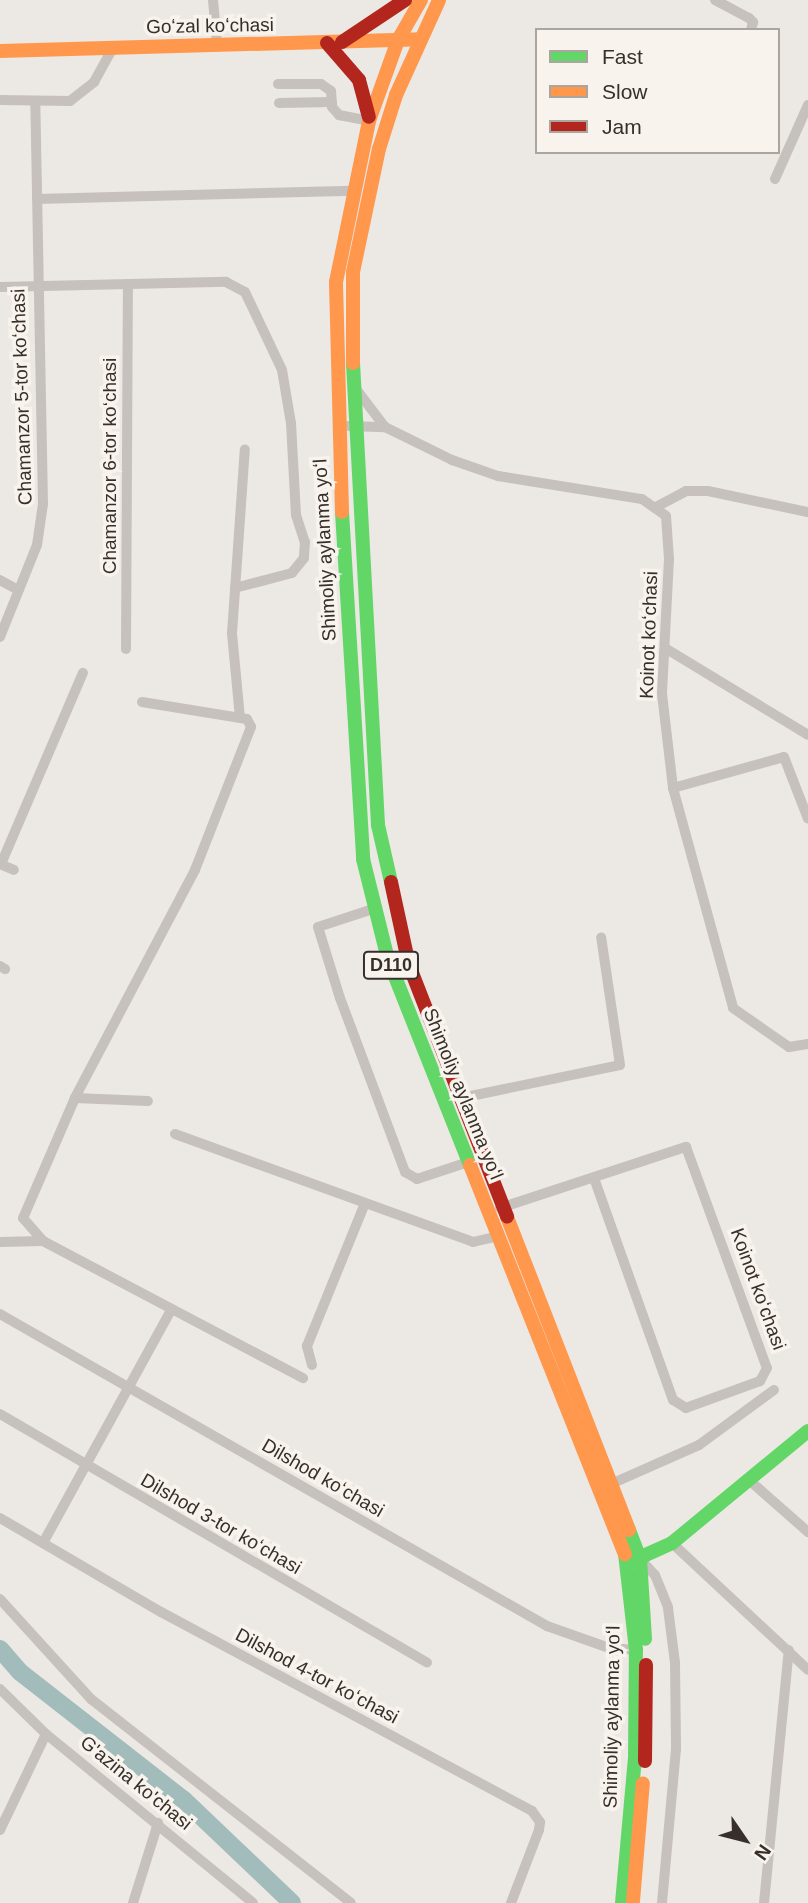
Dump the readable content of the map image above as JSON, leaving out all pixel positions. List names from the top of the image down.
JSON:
{
  "streets": {
    "main road": ["Goʻzal koʻchasi", "Shimoliy aylanma yoʻl", "D110"],
    "street": [
      "Chamanzor 5-tor koʻchasi",
      "Chamanzor 6-tor koʻchasi",
      "Koinot koʻchasi",
      "Dilshod koʻchasi",
      "Dilshod 3-tor koʻchasi",
      "Dilshod 4-tor koʻchasi",
      "G'azina ko'chasi"
    ]
  },
  "crossings": [
    ["Goʻzal koʻchasi", "Shimoliy aylanma yoʻl"],
    ["Shimoliy aylanma yoʻl", "Koinot koʻchasi"],
    ["Shimoliy aylanma yoʻl", "Dilshod koʻchasi"]
  ],
  "legend": ["Fast", "Slow", "Jam"],
  "north": "bottom right"
}
